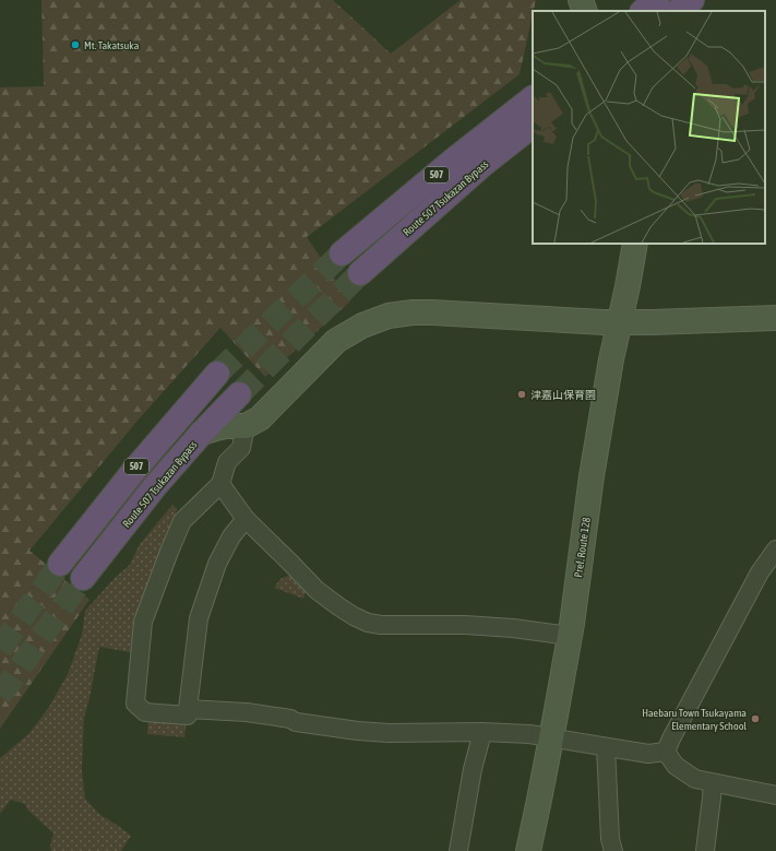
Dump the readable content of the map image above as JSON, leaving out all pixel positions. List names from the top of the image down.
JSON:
{
  "streets": {
    "highway": ["507", "Route 507 Tsukazan Bypass"],
    "main road": ["Pref. Route 128"]
  },
  "places": ["Mt. Takatsuka", "津嘉山保育園", "Haebaru Town Tsukayama Elementary School"]
}
